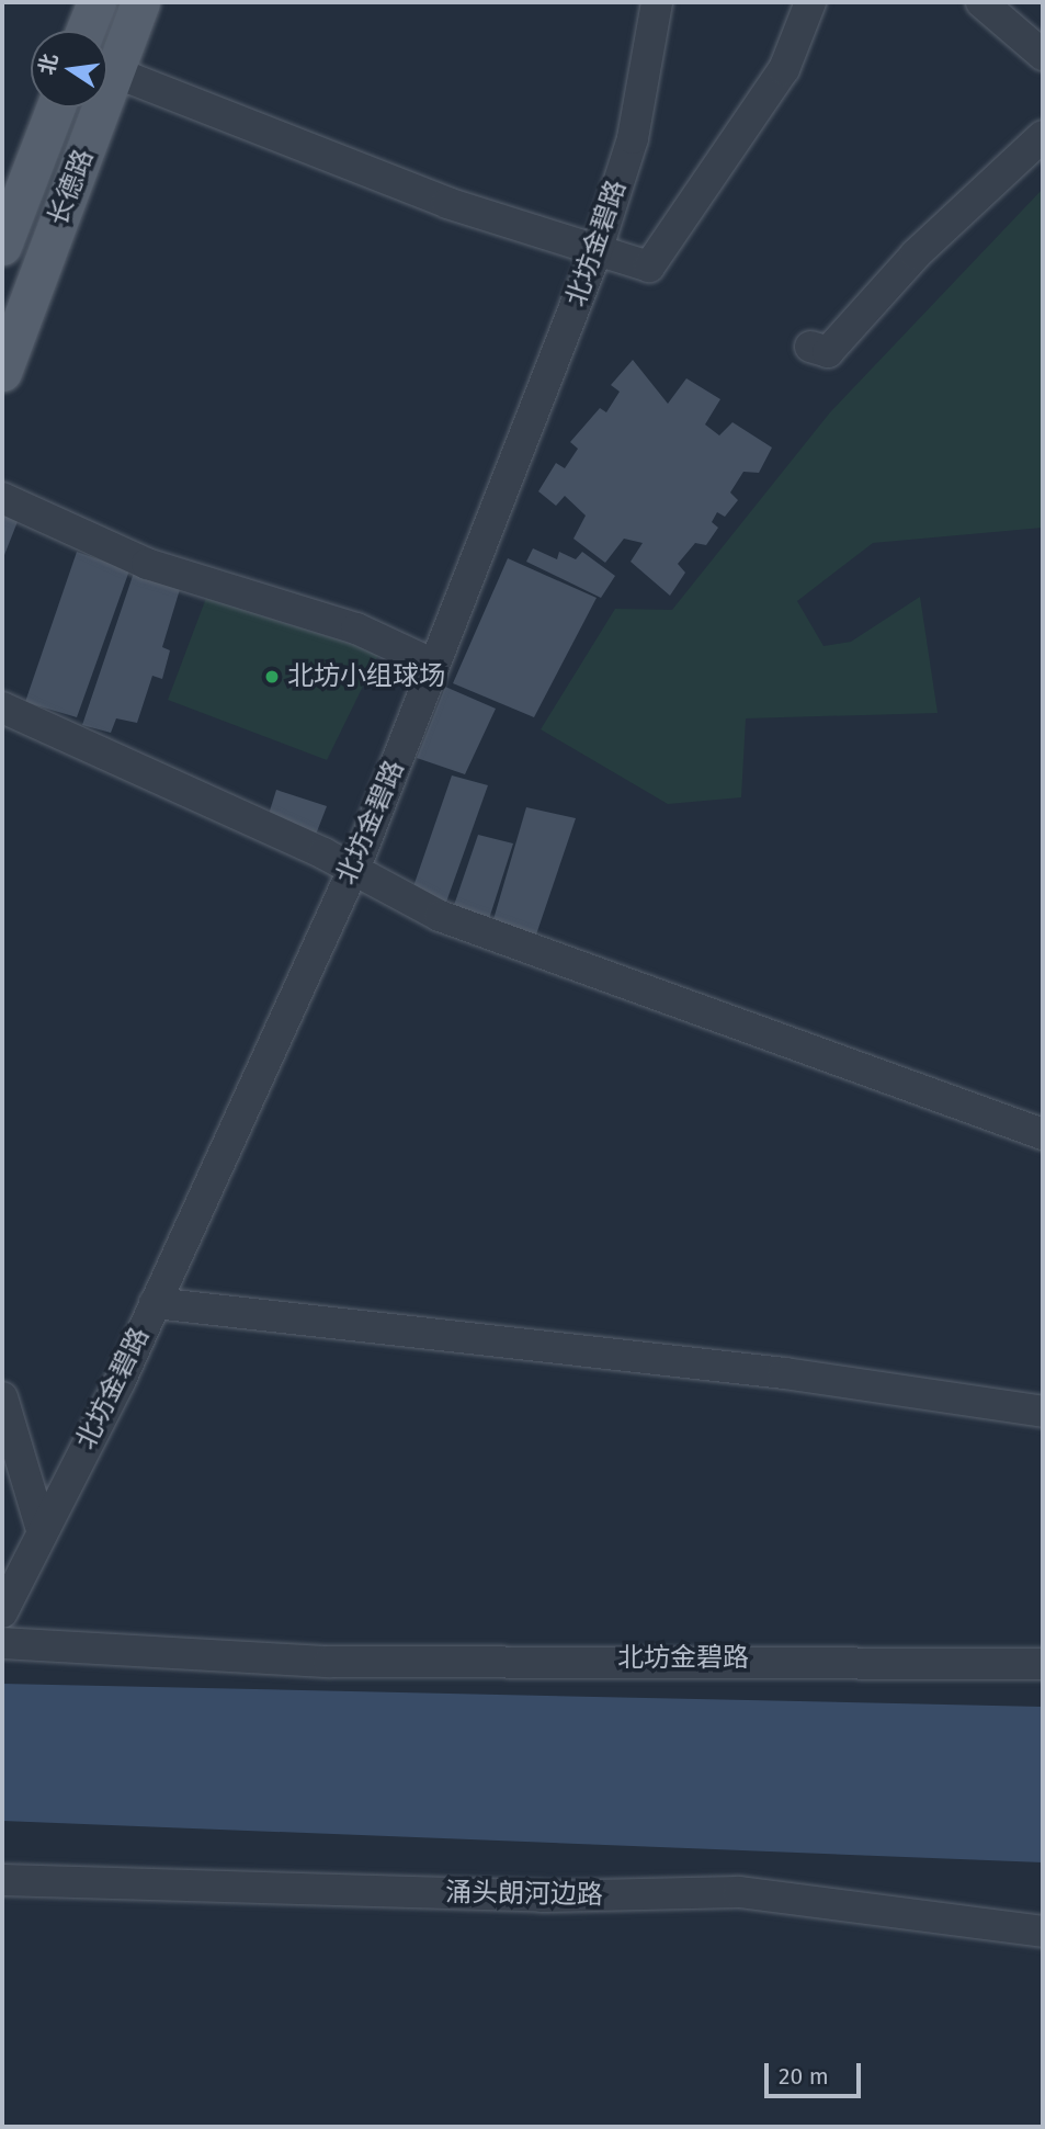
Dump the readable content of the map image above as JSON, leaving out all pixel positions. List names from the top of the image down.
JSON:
{
  "streets": {
    "main road": ["长德路"],
    "street": ["北坊金碧路", "涌头朗河边路"]
  },
  "places": ["北坊小组球场"],
  "scale_bar": "20 m",
  "north": "left"
}
